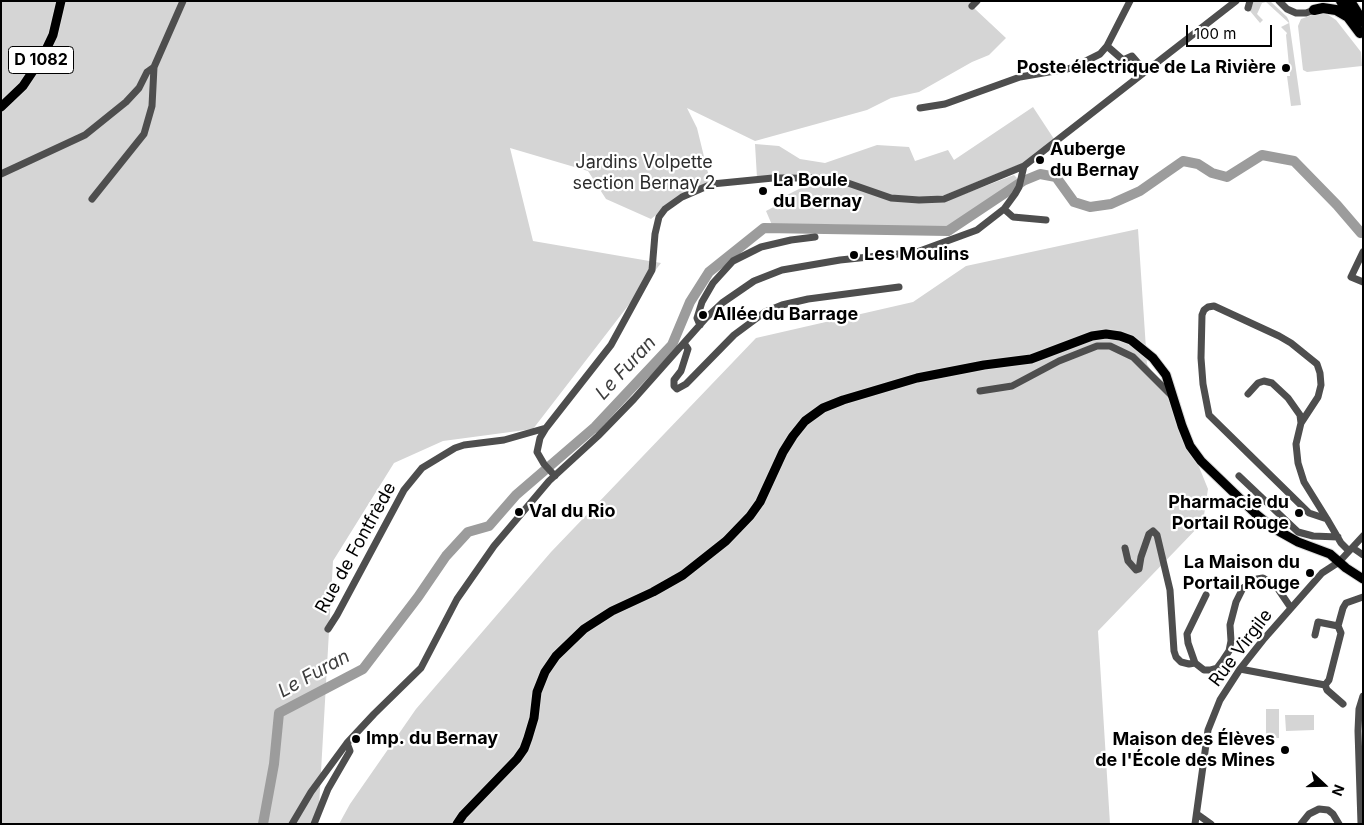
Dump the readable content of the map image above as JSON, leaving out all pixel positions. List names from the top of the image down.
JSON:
{
  "streets": {
    "main road": ["D 1082"],
    "street": ["Rue de Fontfrède", "Rue Virgile"]
  },
  "water": ["Le Furan"],
  "parks": ["Jardins Volpette section Bernay 2"],
  "places": [
    "Poste électrique de La Rivière",
    "Auberge du Bernay",
    "La Boule du Bernay",
    "Les Moulins",
    "Allée du Barrage",
    "Val du Rio",
    "Pharmacie du Portail Rouge",
    "La Maison du Portail Rouge",
    "Imp. du Bernay",
    "Maison des Élèves de l'École des Mines"
  ],
  "scale_bar": "100 m",
  "north": "right"
}
